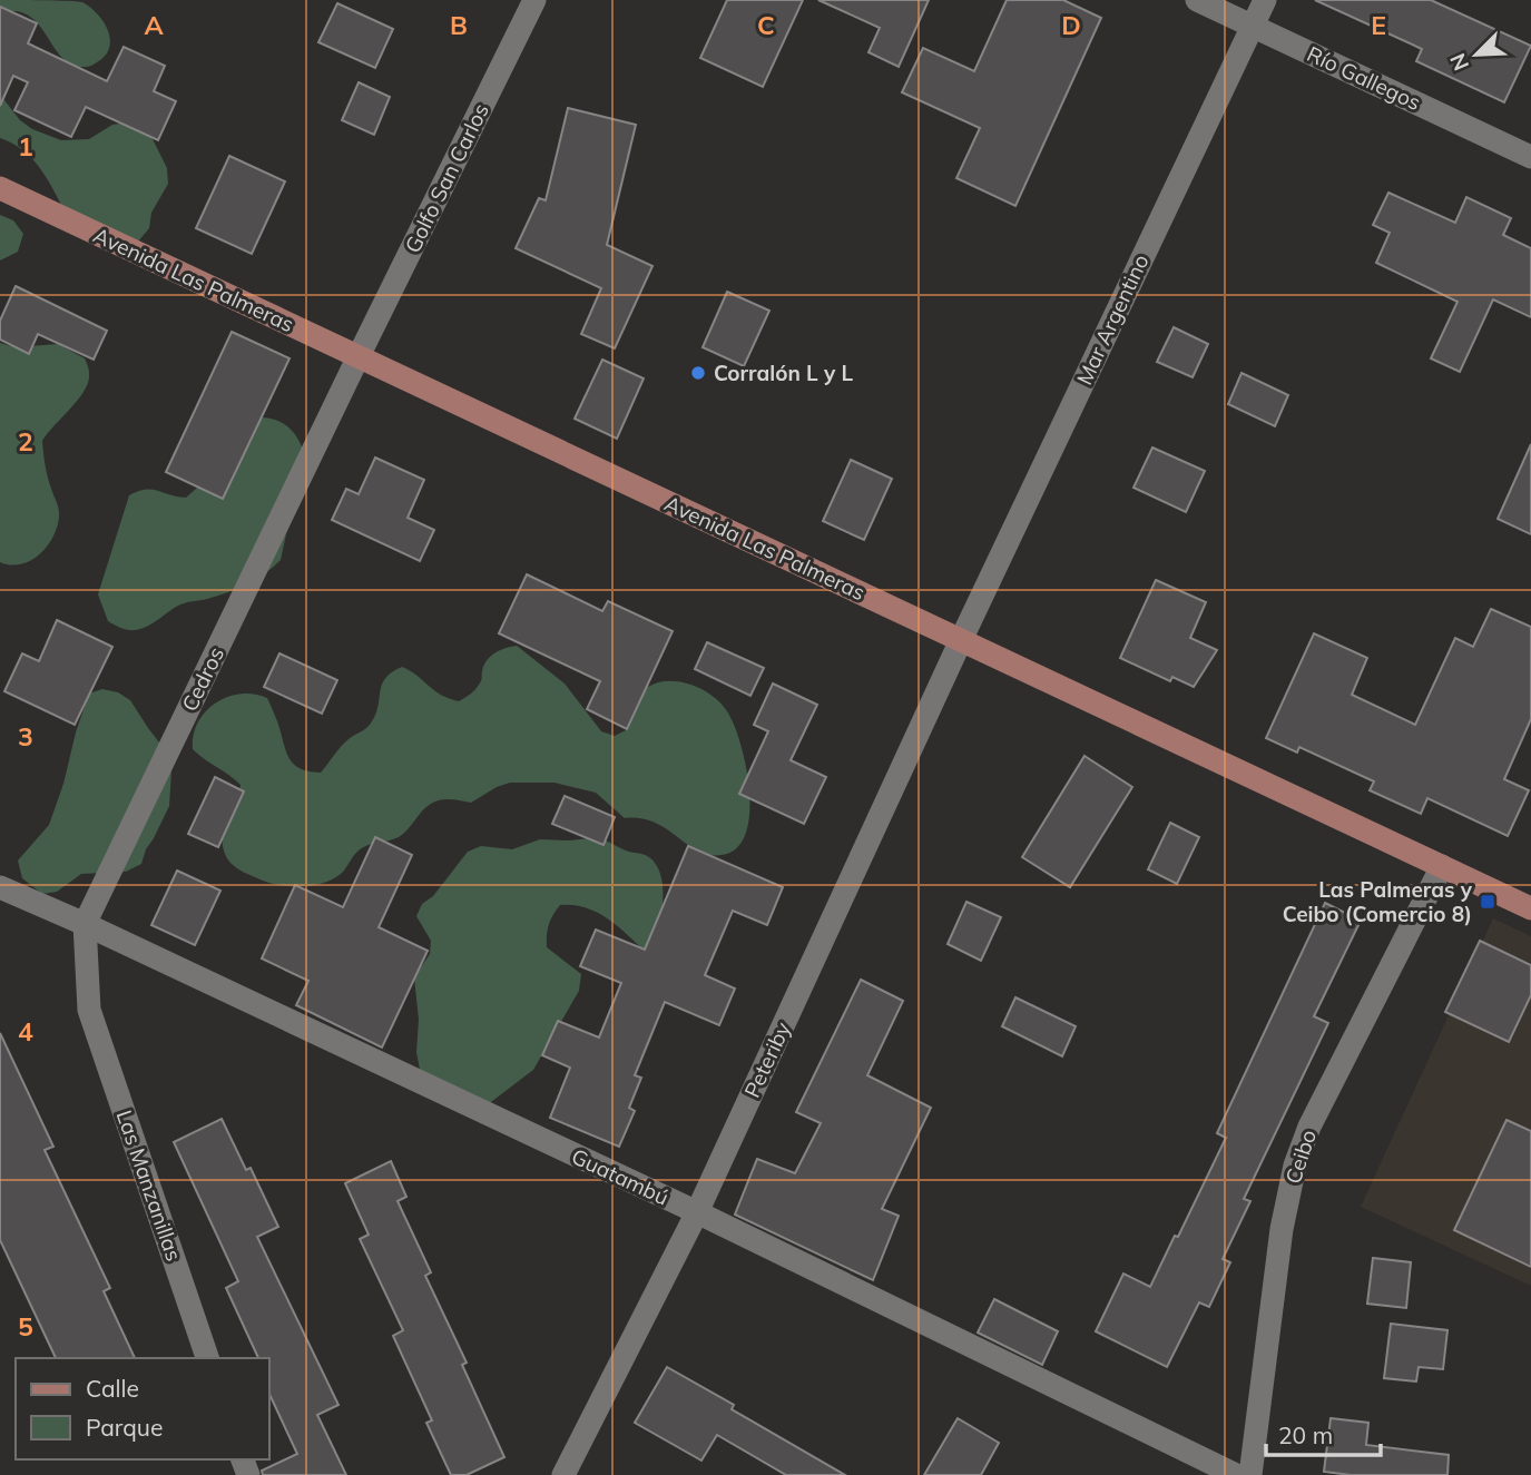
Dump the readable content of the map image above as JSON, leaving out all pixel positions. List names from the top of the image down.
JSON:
{
  "streets": {
    "main road": ["Avenida Las Palmeras"],
    "street": [
      "Río Gallegos",
      "Golfo San Carlos",
      "Mar Argentino",
      "Cedros",
      "Peteriby",
      "Ceibo",
      "Guatambú",
      "Las Manzanillas"
    ]
  },
  "crossings": [
    ["Río Gallegos", "Mar Argentino"],
    ["Golfo San Carlos", "Avenida Las Palmeras"],
    ["Golfo San Carlos", "Cedros"],
    ["Avenida Las Palmeras", "Mar Argentino"],
    ["Avenida Las Palmeras", "Cedros"],
    ["Avenida Las Palmeras", "Peteriby"],
    ["Avenida Las Palmeras", "Ceibo"],
    ["Mar Argentino", "Peteriby"],
    ["Cedros", "Guatambú"],
    ["Cedros", "Las Manzanillas"],
    ["Peteriby", "Guatambú"]
  ],
  "places": {
    "other": ["Corralón L y L"],
    "transit": ["Las Palmeras y Ceibo (Comercio 8)"]
  },
  "legend": ["Calle", "Parque"],
  "scale_bar": "20 m",
  "north": "bottom left",
  "grid": {
    "columns": [
      "A",
      "B",
      "C",
      "D",
      "E"
    ],
    "rows": [
      "1",
      "2",
      "3",
      "4",
      "5"
    ]
  }
}
